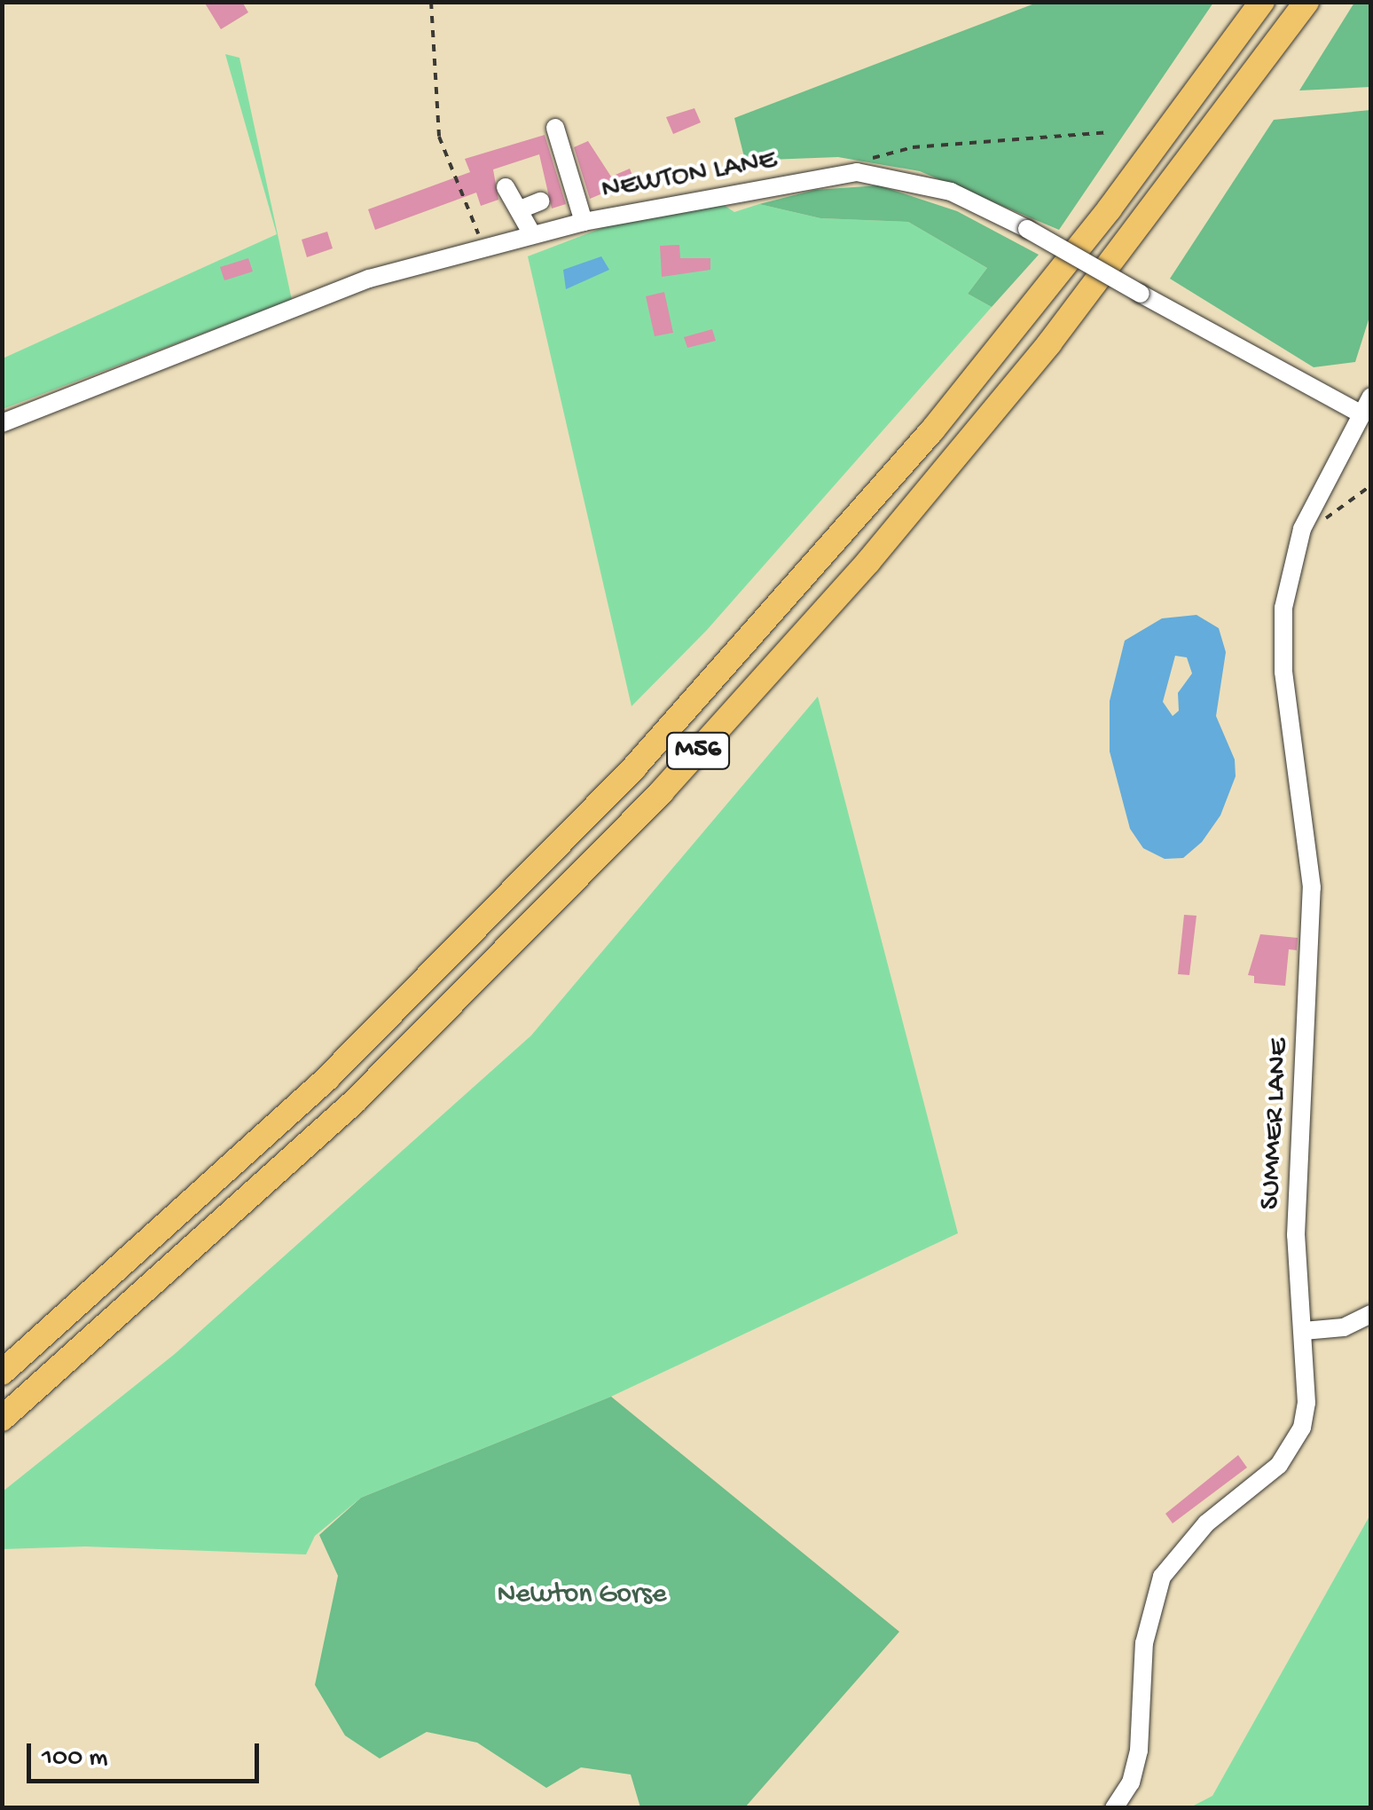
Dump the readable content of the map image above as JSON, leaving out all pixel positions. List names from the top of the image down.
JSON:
{
  "streets": {
    "highway": ["M56"],
    "street": ["NEWTON LANE", "SUMMER LANE"]
  },
  "crossings": [
    ["NEWTON LANE", "SUMMER LANE"]
  ],
  "parks": ["Newton Gorse"],
  "scale_bar": "100 m"
}
